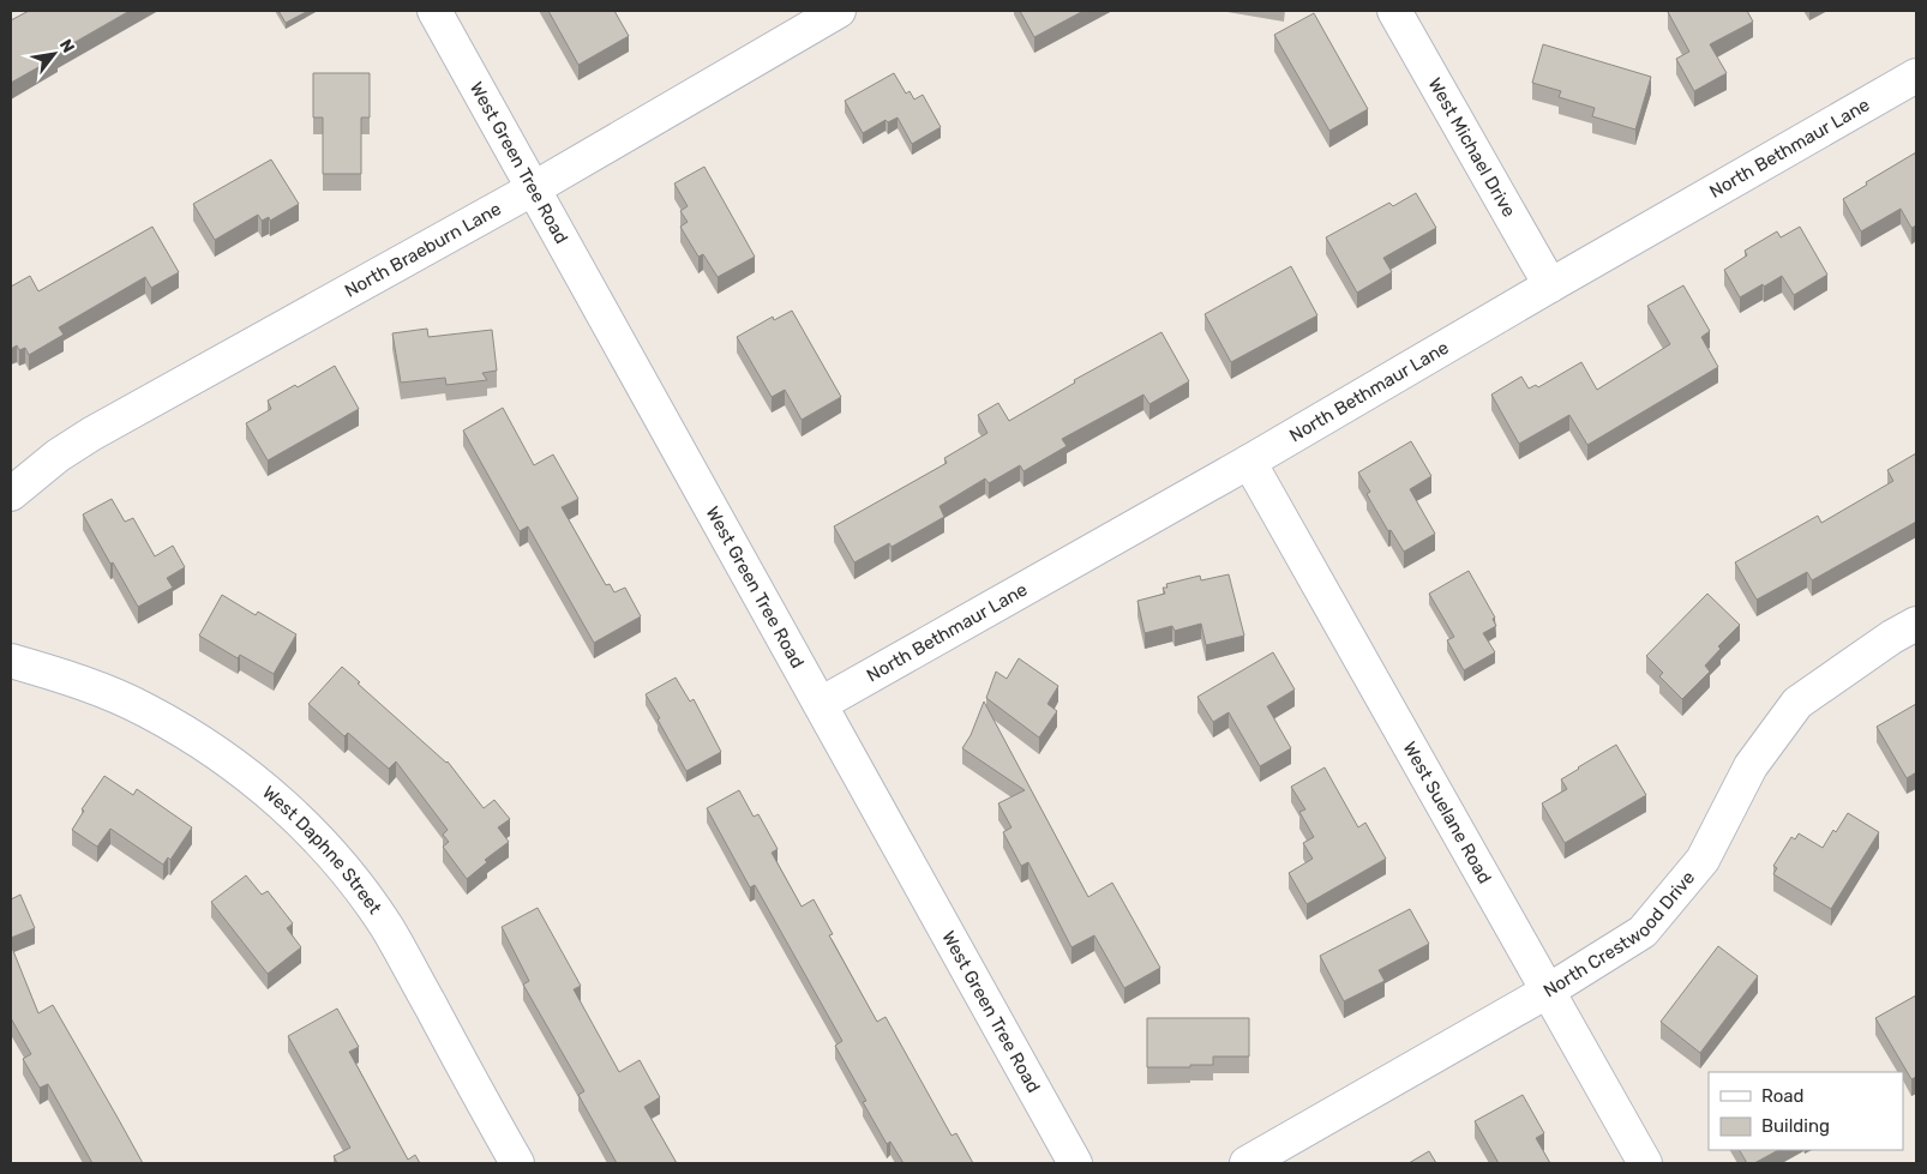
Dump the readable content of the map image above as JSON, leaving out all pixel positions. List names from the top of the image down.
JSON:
{
  "streets": {
    "street": [
      "West Michael Drive",
      "North Bethmaur Lane",
      "West Green Tree Road",
      "North Braeburn Lane",
      "West Suelane Road",
      "West Daphne Street",
      "North Crestwood Drive"
    ]
  },
  "crossings": [
    ["West Michael Drive", "North Bethmaur Lane"],
    ["North Bethmaur Lane", "West Green Tree Road"],
    ["North Bethmaur Lane", "West Suelane Road"],
    ["West Green Tree Road", "North Braeburn Lane"],
    ["West Suelane Road", "North Crestwood Drive"]
  ],
  "legend": ["Road", "Building"],
  "north": "top right"
}
